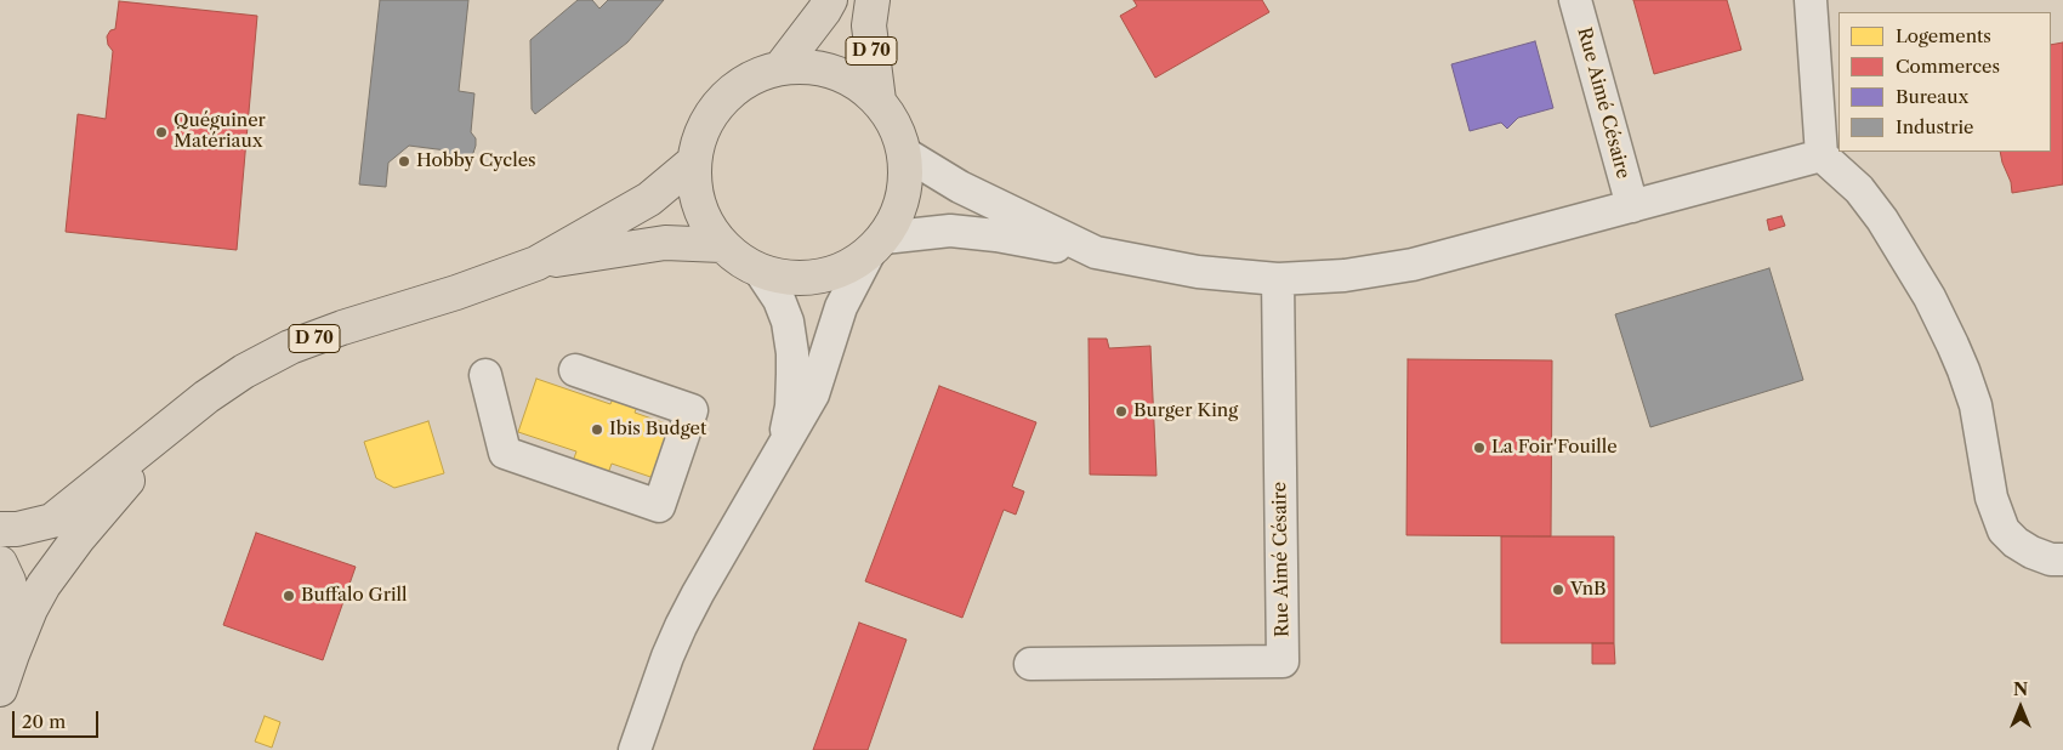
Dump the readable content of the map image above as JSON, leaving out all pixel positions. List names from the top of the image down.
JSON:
{
  "streets": {
    "main road": ["D 70"],
    "street": ["Rue Aimé Césaire"]
  },
  "places": [
    "Quéguiner Matériaux",
    "Hobby Cycles",
    "Burger King",
    "Ibis Budget",
    "La Foir'Fouille",
    "VnB",
    "Buffalo Grill"
  ],
  "legend": [
    "Logements",
    "Commerces",
    "Bureaux",
    "Industrie"
  ],
  "scale_bar": "20 m",
  "north": "top"
}
